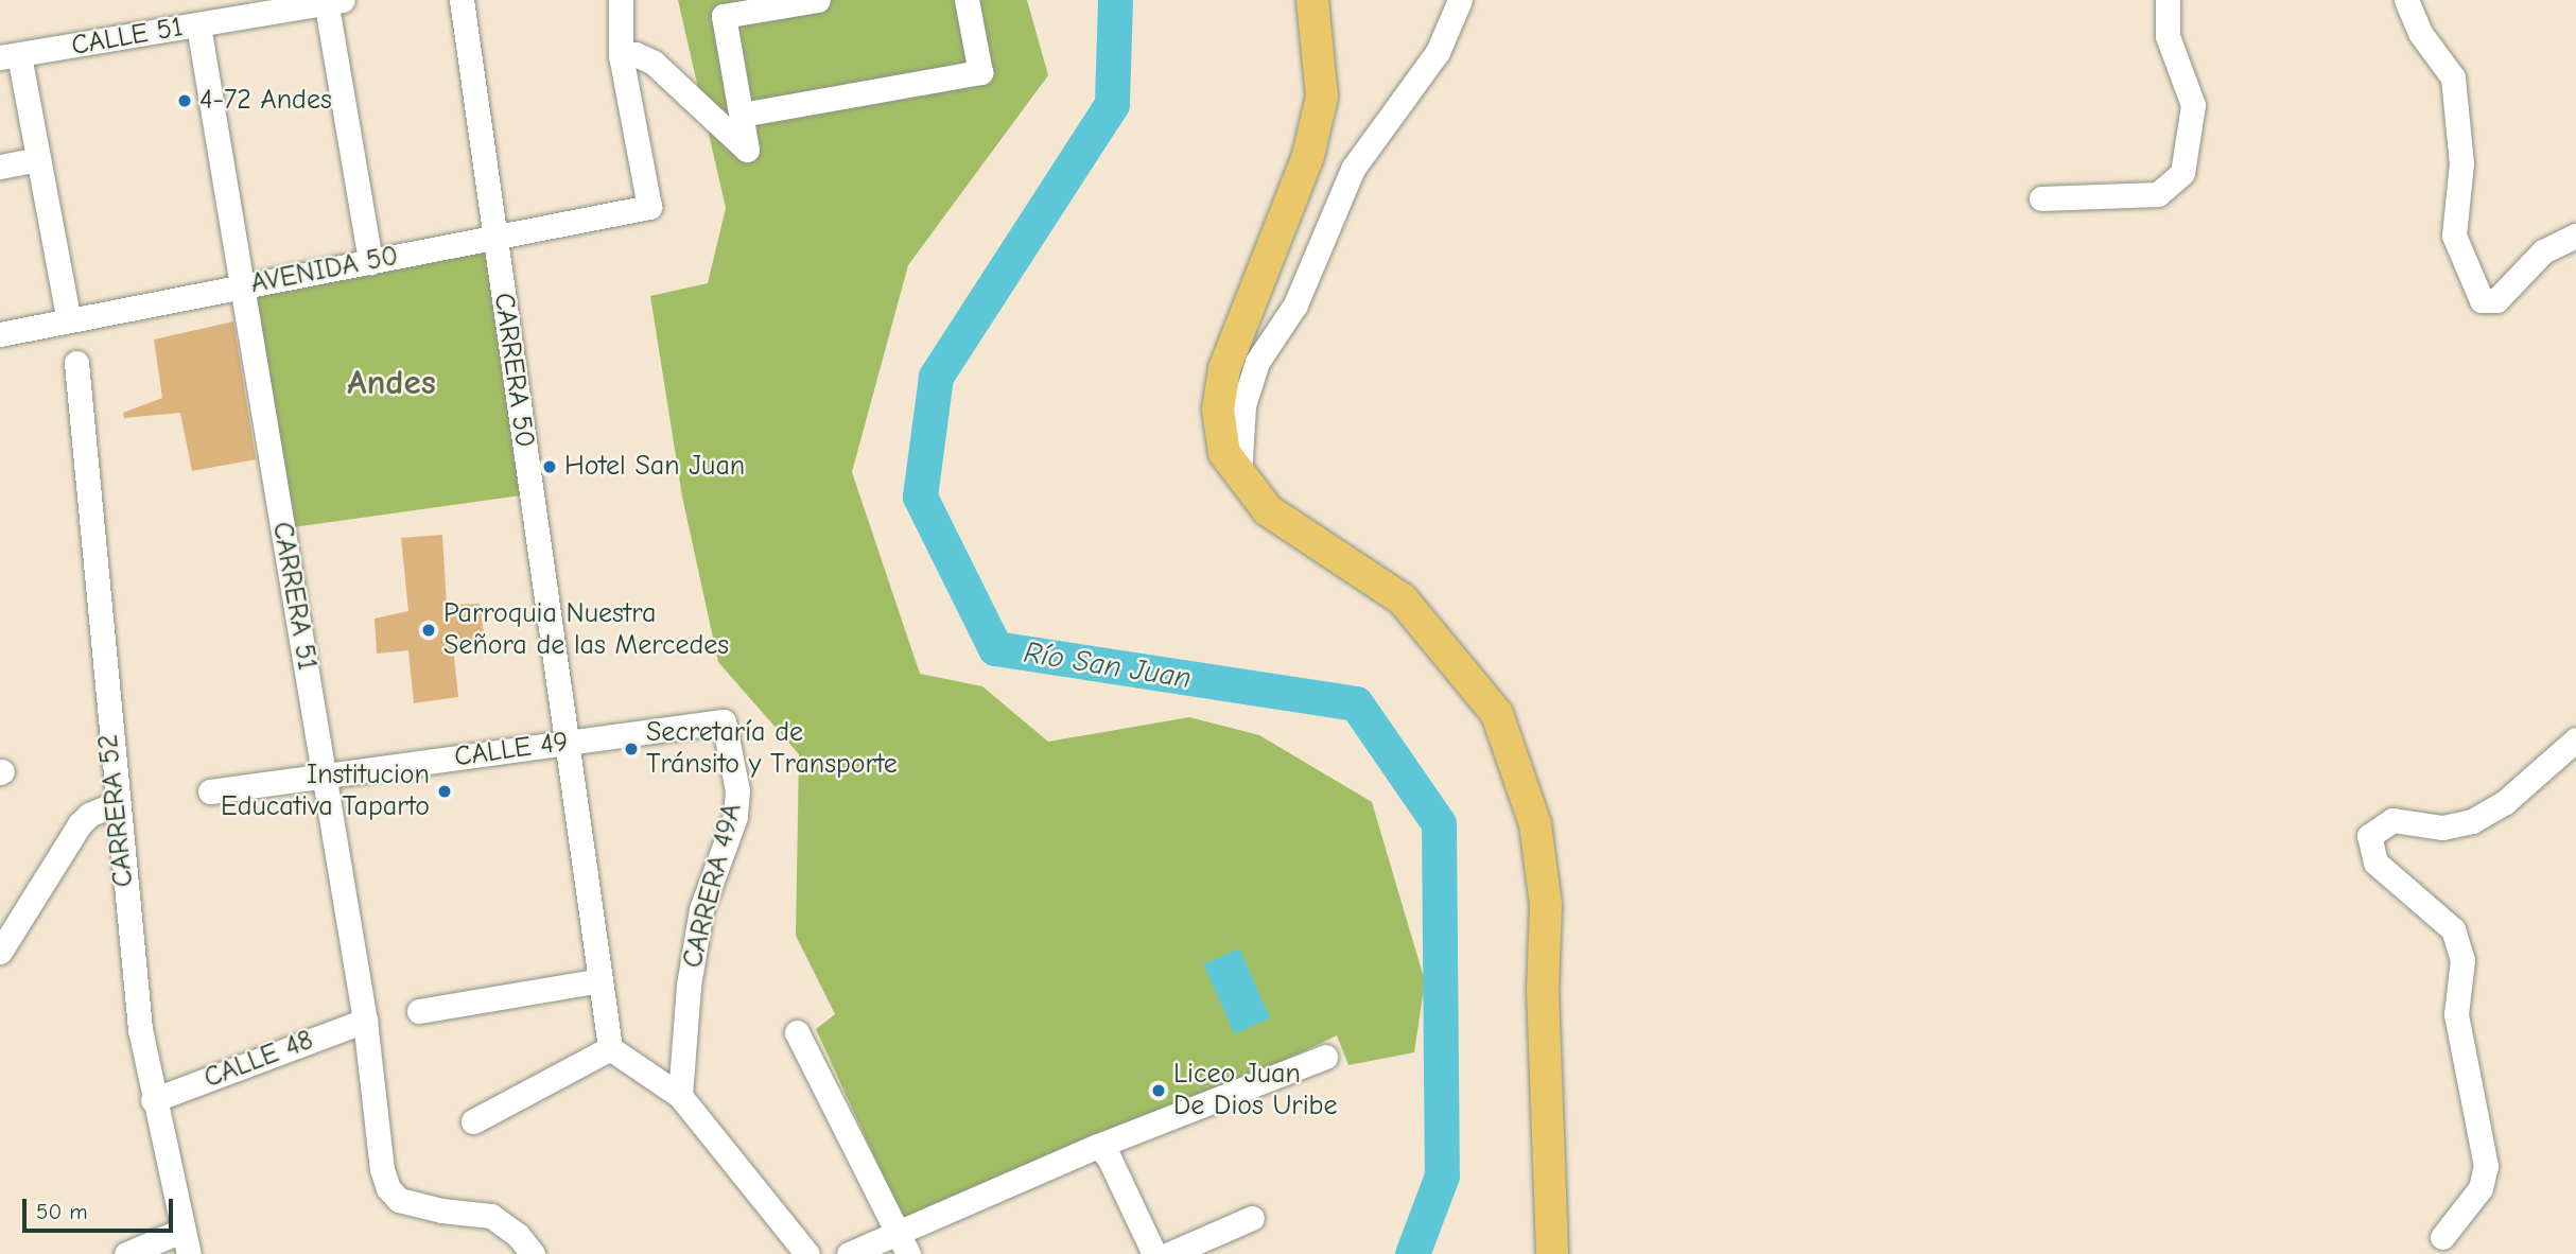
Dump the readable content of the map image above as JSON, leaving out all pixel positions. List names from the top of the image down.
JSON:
{
  "streets": {
    "street": [
      "CALLE 51",
      "AVENIDA 50",
      "CARRERA 50",
      "CARRERA 51",
      "CALLE 49",
      "CARRERA 52",
      "CARRERA 49A",
      "CALLE 48"
    ]
  },
  "crossings": [
    ["CALLE 51", "CARRERA 51"],
    ["AVENIDA 50", "CARRERA 50"],
    ["AVENIDA 50", "CARRERA 51"],
    ["CARRERA 50", "CALLE 49"],
    ["CARRERA 51", "CALLE 49"],
    ["CARRERA 51", "CALLE 48"],
    ["CALLE 49", "CARRERA 49A"],
    ["CARRERA 52", "CALLE 48"]
  ],
  "districts": ["Andes"],
  "water": ["Río San Juan"],
  "places": [
    "4-72 Andes",
    "Hotel San Juan",
    "Parroquia Nuestra Señora de las Mercedes",
    "Secretaría de Tránsito y Transporte",
    "Institucion Educativa Taparto",
    "Liceo Juan De Dios Uribe"
  ],
  "scale_bar": "50 m"
}
